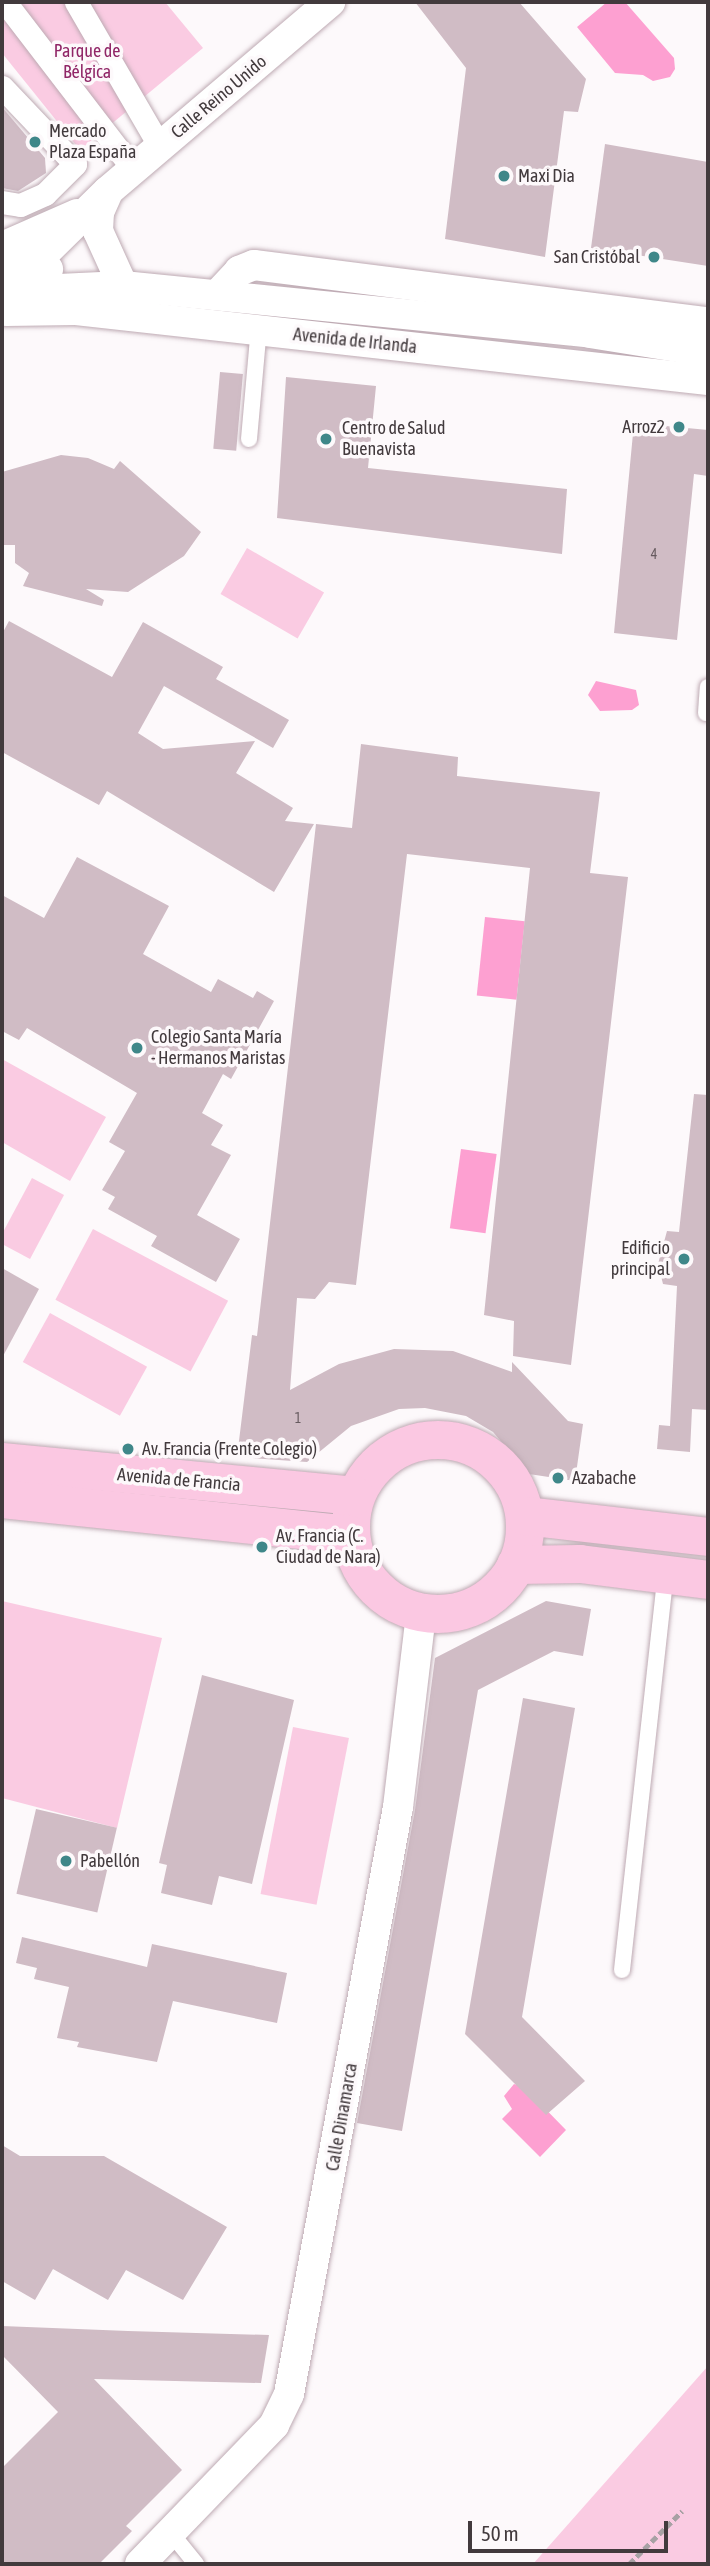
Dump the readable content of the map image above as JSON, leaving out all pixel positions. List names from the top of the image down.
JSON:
{
  "streets": {
    "main road": ["Avenida de Francia"],
    "street": ["Calle Reino Unido", "Avenida de Irlanda", "Calle Dinamarca"]
  },
  "crossings": [
    ["Calle Reino Unido", "Avenida de Irlanda"],
    ["Avenida de Francia", "Calle Dinamarca"]
  ],
  "parks": ["Parque de Bélgica"],
  "places": [
    "Mercado Plaza España",
    "Maxi Dia",
    "San Cristóbal",
    "Arroz2",
    "Centro de Salud Buenavista",
    "Colegio Santa María - Hermanos Maristas",
    "Edificio principal",
    "Av. Francia (Frente Colegio)",
    "Azabache",
    "Av. Francia (C. Ciudad de Nara)",
    "Pabellón"
  ],
  "house_numbers": ["4", "1"],
  "scale_bar": "50 m"
}
